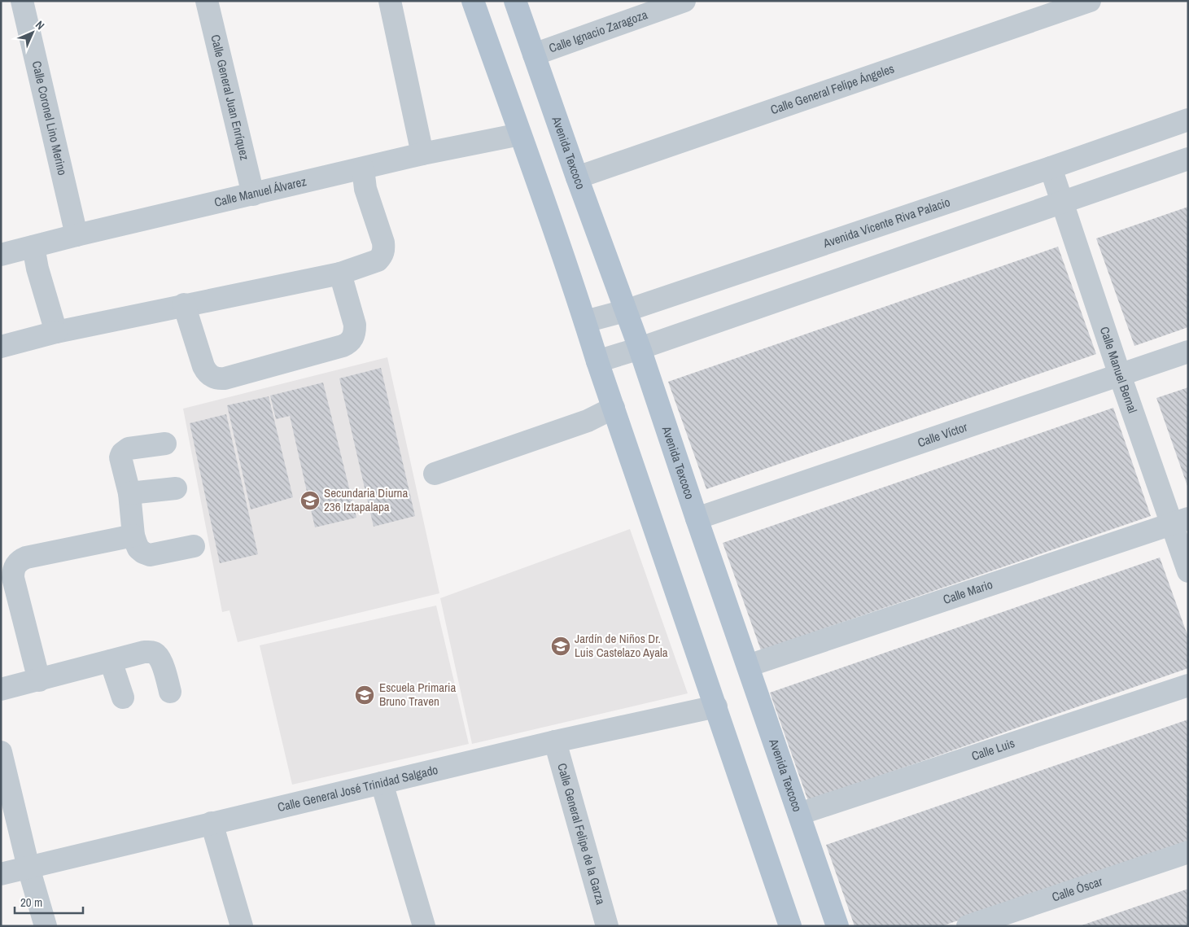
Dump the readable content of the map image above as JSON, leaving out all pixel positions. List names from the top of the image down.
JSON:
{
  "streets": {
    "main road": ["Avenida Texcoco"],
    "street": [
      "Calle Ignacio Zaragoza",
      "Calle General Felipe Ángeles",
      "Calle General Juan Enríquez",
      "Calle Coronel Lino Merino",
      "Calle Manuel Álvarez",
      "Avenida Vicente Riva Palacio",
      "Calle Manuel Bernal",
      "Calle Víctor",
      "Calle Mario",
      "Calle Luis",
      "Calle General José Trinidad Salgado",
      "Calle General Felipe de la Garza",
      "Calle Óscar"
    ]
  },
  "crossings": [
    ["Calle Ignacio Zaragoza", "Avenida Texcoco"],
    ["Calle General Felipe Ángeles", "Avenida Texcoco"],
    ["Calle General Juan Enríquez", "Calle Manuel Álvarez"],
    ["Calle Coronel Lino Merino", "Calle Manuel Álvarez"],
    ["Avenida Texcoco", "Avenida Vicente Riva Palacio"],
    ["Avenida Texcoco", "Calle Víctor"],
    ["Avenida Texcoco", "Calle Mario"],
    ["Avenida Texcoco", "Calle Luis"],
    ["Avenida Vicente Riva Palacio", "Calle Manuel Bernal"],
    ["Calle Manuel Bernal", "Calle Víctor"],
    ["Calle Manuel Bernal", "Calle Mario"],
    ["Calle General José Trinidad Salgado", "Calle General Felipe de la Garza"]
  ],
  "places": {
    "school or university": ["Secundaria Diurna 236 Iztapalapa", "Jardín de Niños Dr. Luis Castelazo Ayala", "Escuela Primaria Bruno Traven"]
  },
  "scale_bar": "20 m",
  "north": "top right"
}
